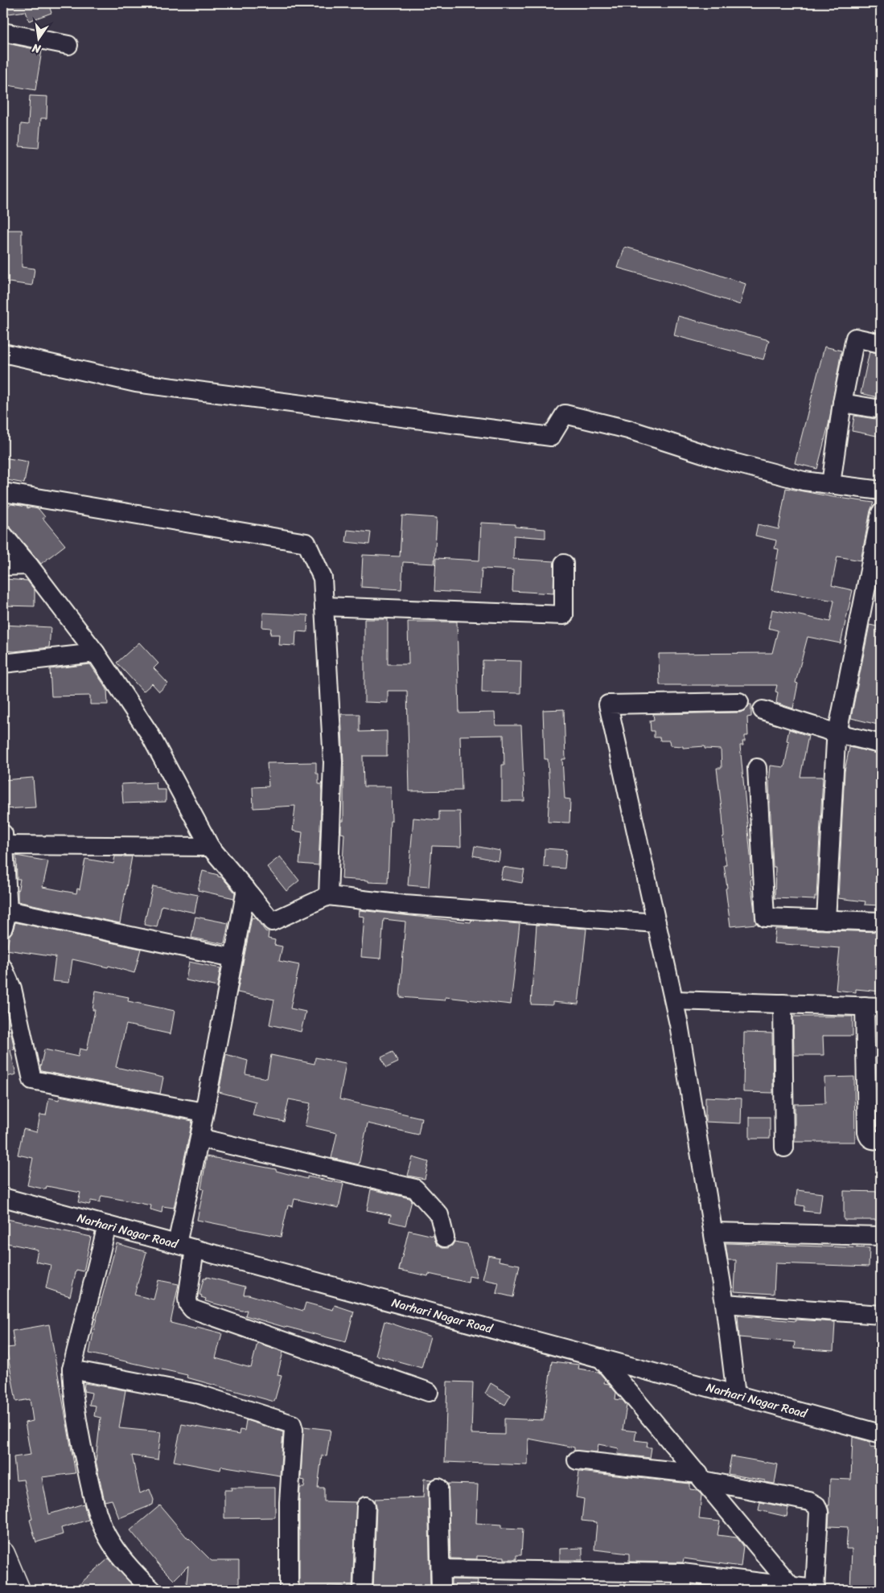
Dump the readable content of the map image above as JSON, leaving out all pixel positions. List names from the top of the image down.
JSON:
{
  "streets": {
    "street": ["Narhari Nagar Road"]
  },
  "north": "bottom"
}
